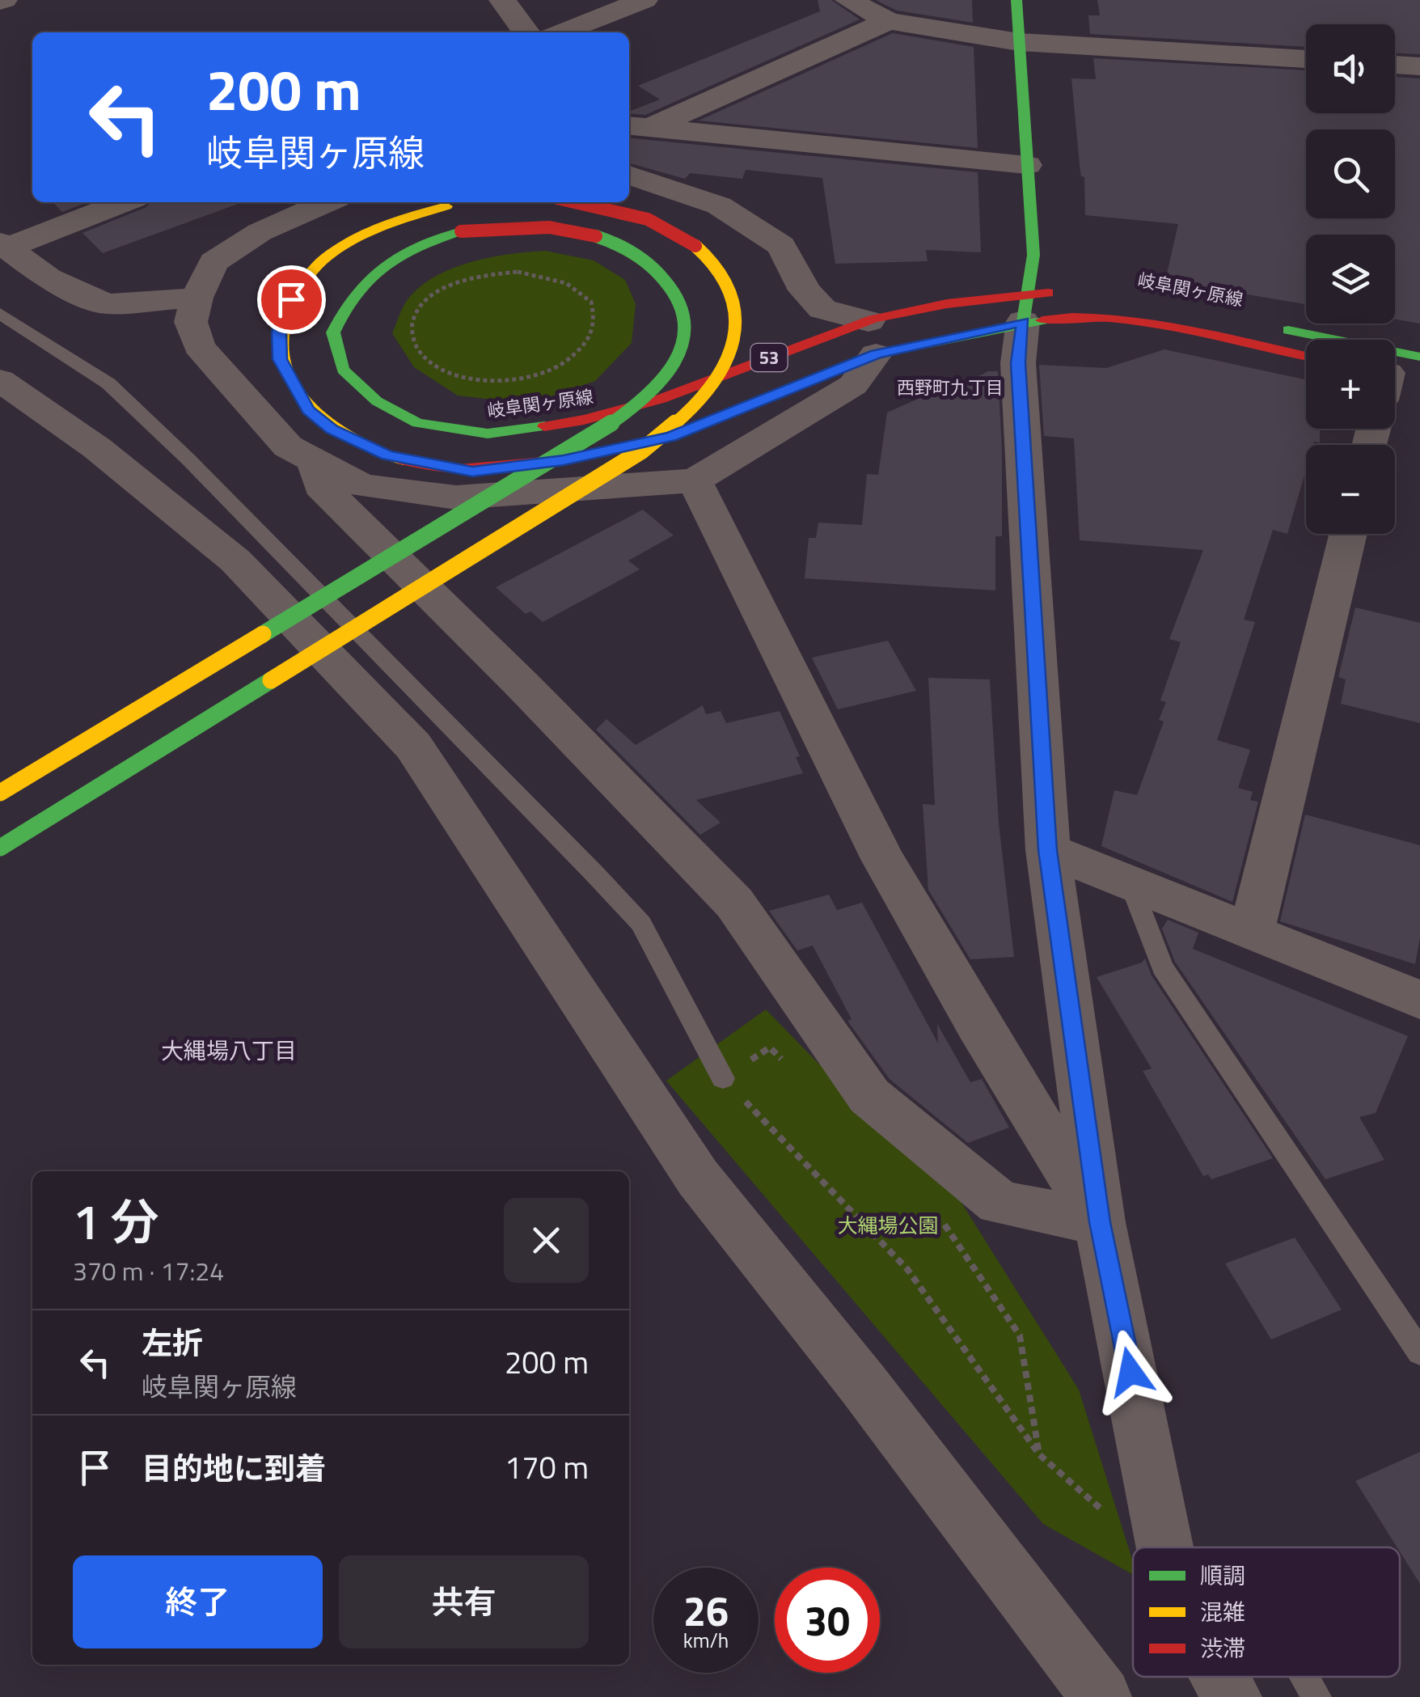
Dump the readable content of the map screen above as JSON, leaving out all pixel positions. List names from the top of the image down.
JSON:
{
  "streets": {
    "main road": ["岐阜関ヶ原線", "53"]
  },
  "districts": ["西野町九丁目", "大縄場八丁目"],
  "parks": ["大縄場公園"],
  "legend": ["順調", "混雑", "渋滞"],
  "page": {
    "map_buttons": ["+", "−"],
    "turn": ["200 m", "岐阜関ヶ原線"],
    "heading": ["1 分", "370 m · 17:24"],
    "list": [
      {
        "name": "左折",
        "note": "岐阜関ヶ原線",
        "value": "200 m"
      },
      {
        "name": "目的地に到着",
        "value": "170 m"
      }
    ],
    "buttons": ["終了", "共有"],
    "speed": "26 km/h",
    "limit": "30"
  }
}
